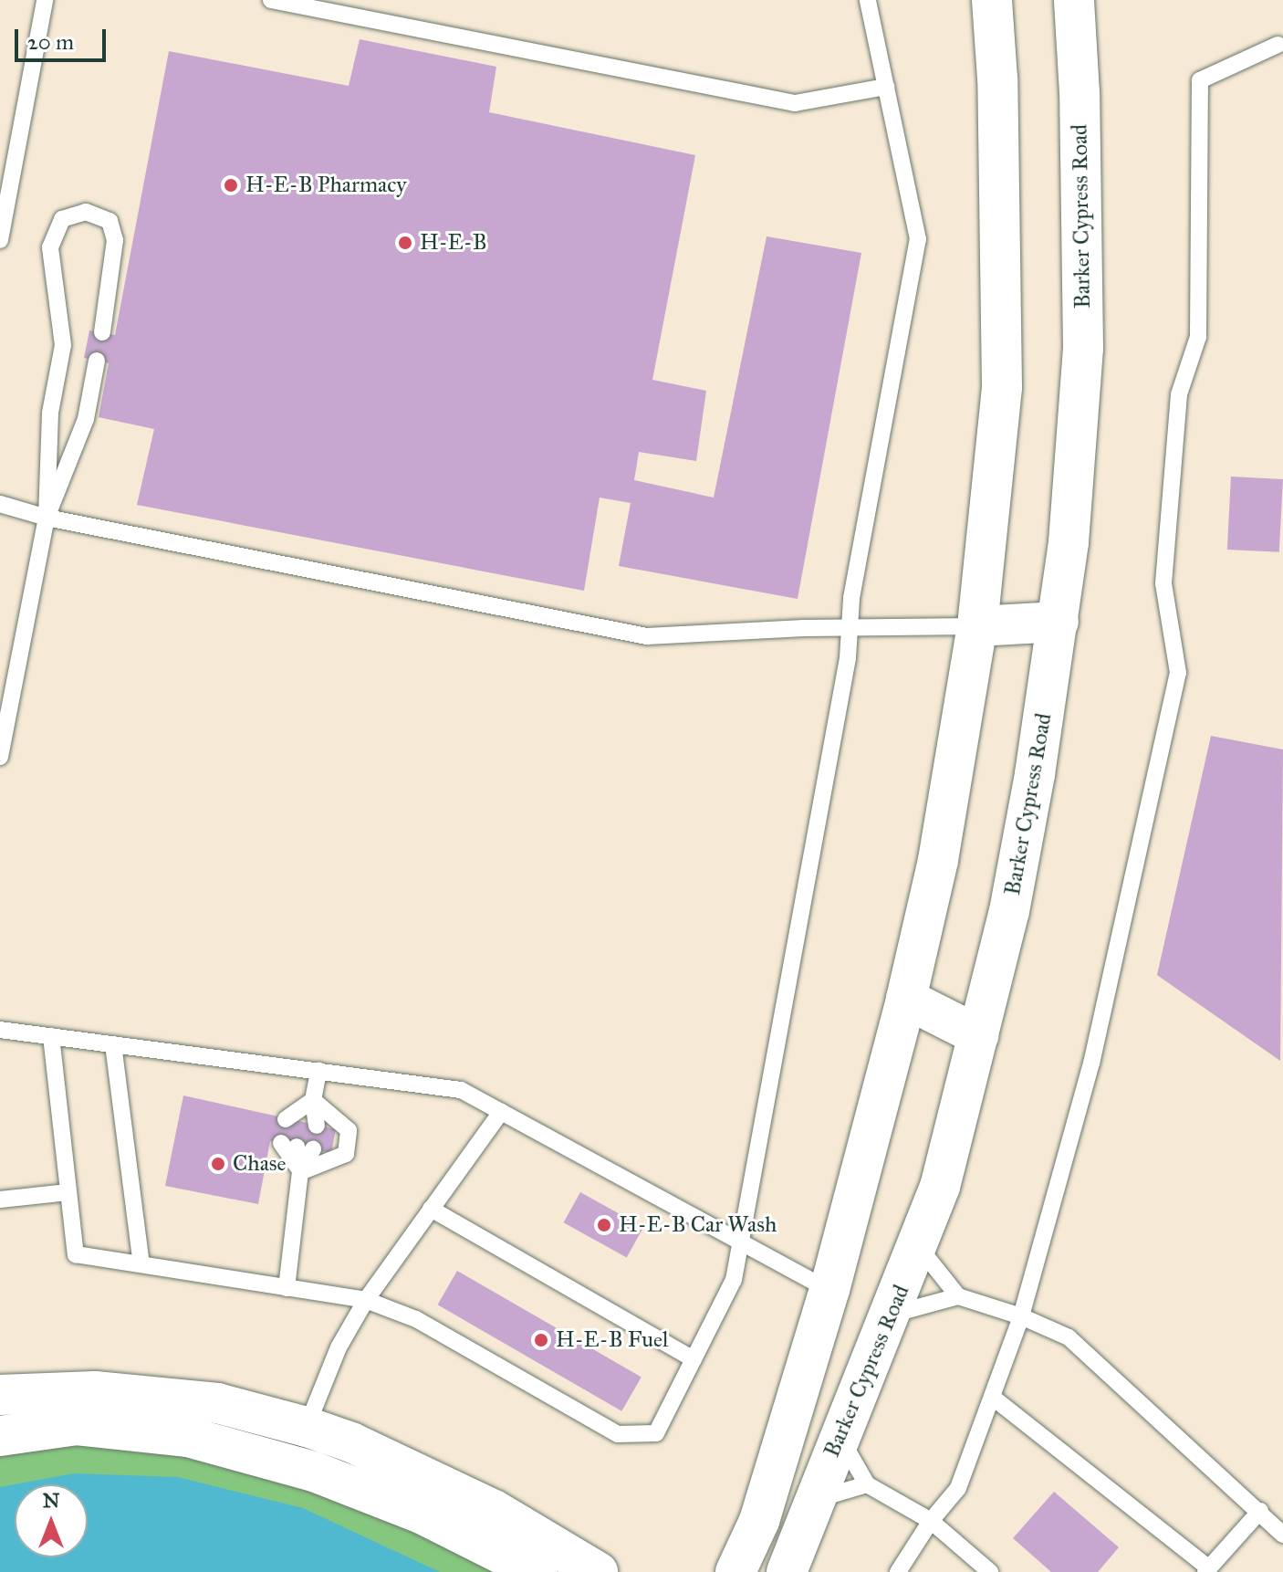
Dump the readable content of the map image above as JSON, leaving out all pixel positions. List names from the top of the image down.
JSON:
{
  "streets": {
    "main road": ["Barker Cypress Road"]
  },
  "places": [
    "H-E-B Pharmacy",
    "H-E-B",
    "Chase",
    "H-E-B Car Wash",
    "H-E-B Fuel"
  ],
  "scale_bar": "20 m",
  "north": "top"
}
